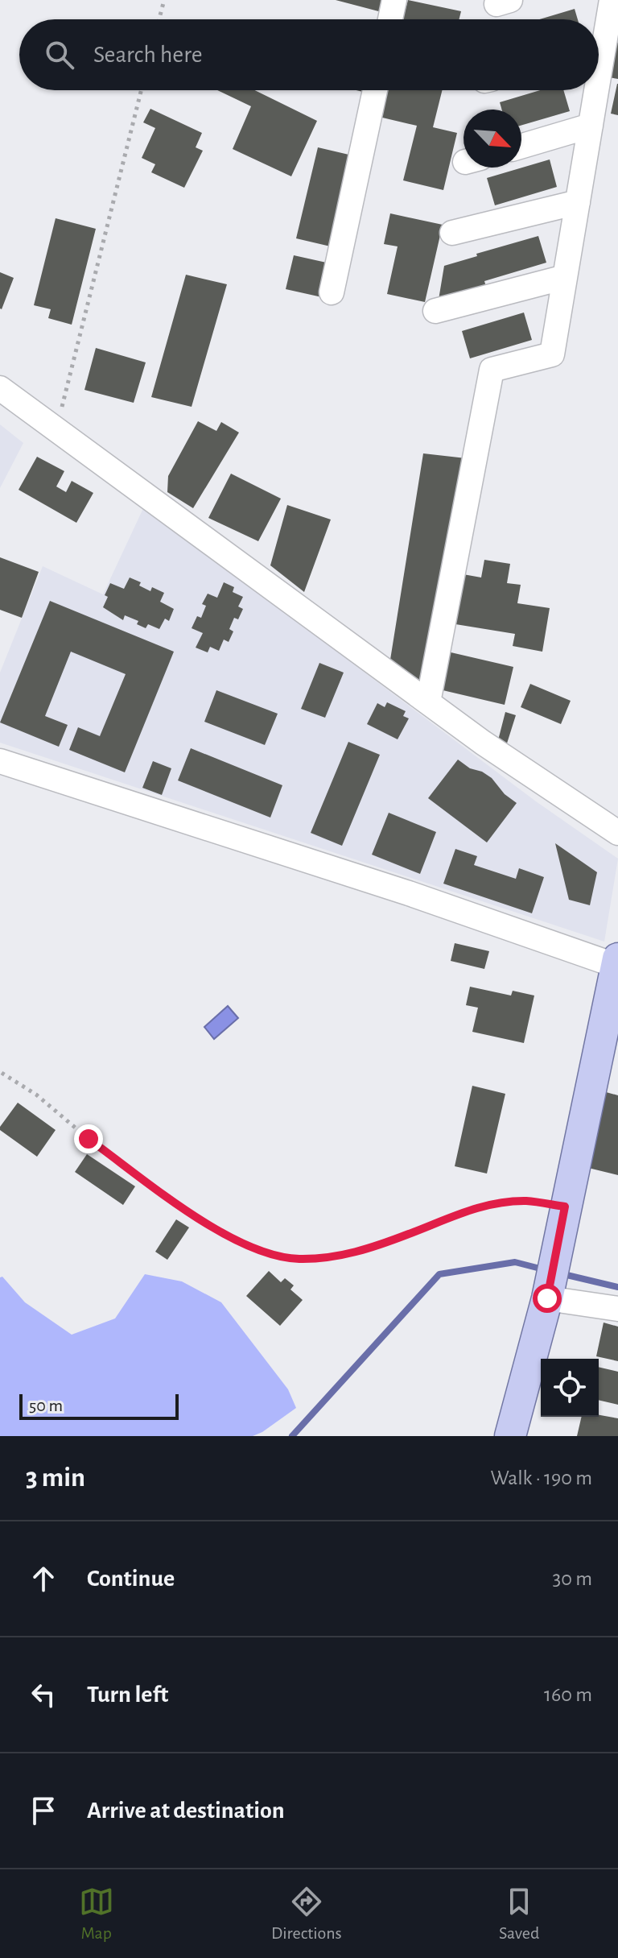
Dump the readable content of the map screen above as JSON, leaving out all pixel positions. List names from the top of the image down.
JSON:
{
  "scale_bar": "50 m",
  "north": "bottom right",
  "page": {
    "search": "Search here",
    "scale": "50 m",
    "heading": ["3 min", "Walk · 190 m"],
    "list": [
      ["Continue", "30 m"],
      ["Turn left", "160 m"],
      "Arrive at destination"
    ],
    "nav": ["Map", "Directions", "Saved"]
  }
}
